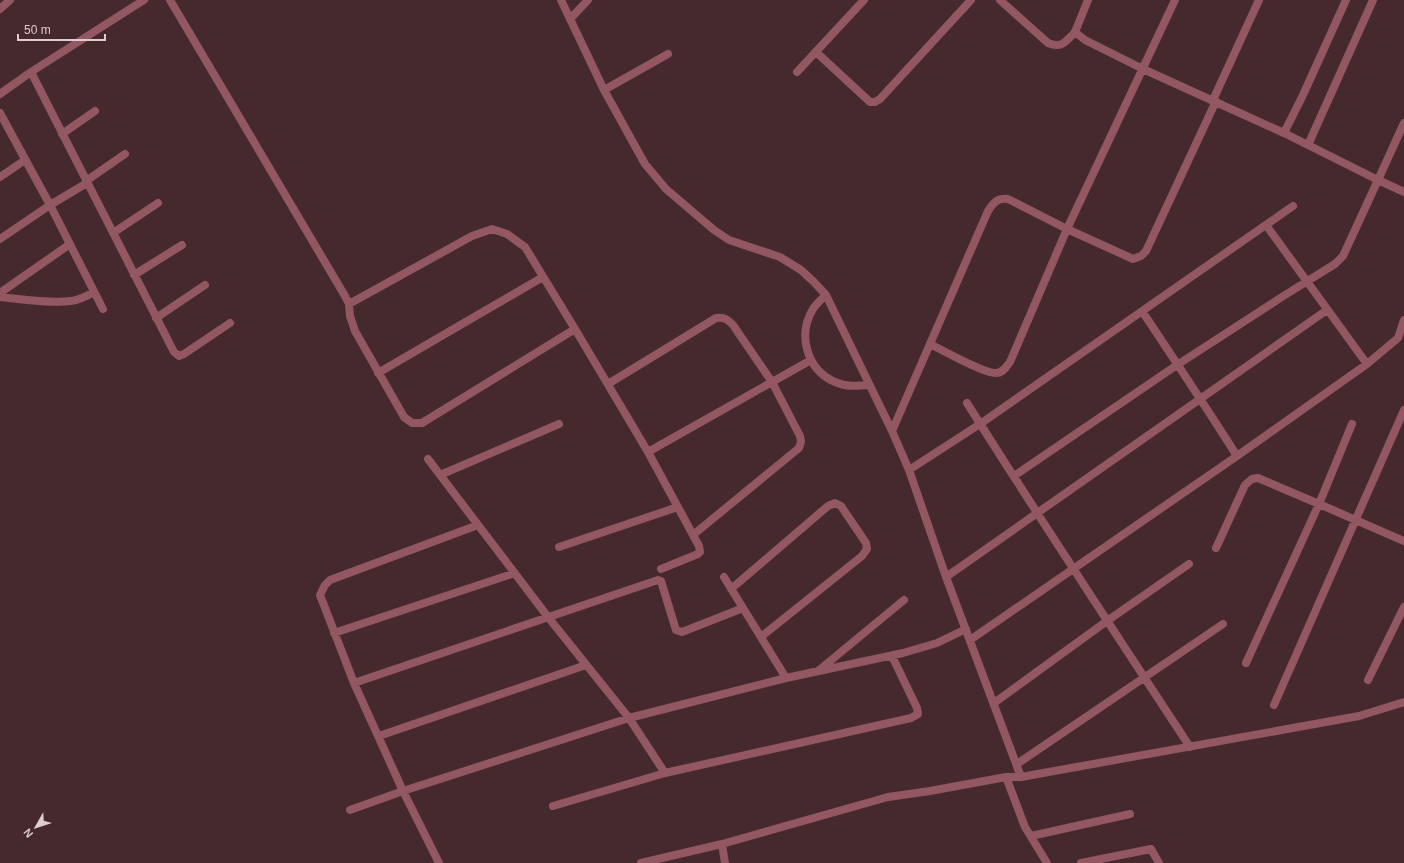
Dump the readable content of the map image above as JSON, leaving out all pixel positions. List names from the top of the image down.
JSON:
{
  "scale_bar": "50 m",
  "north": "bottom left"
}
